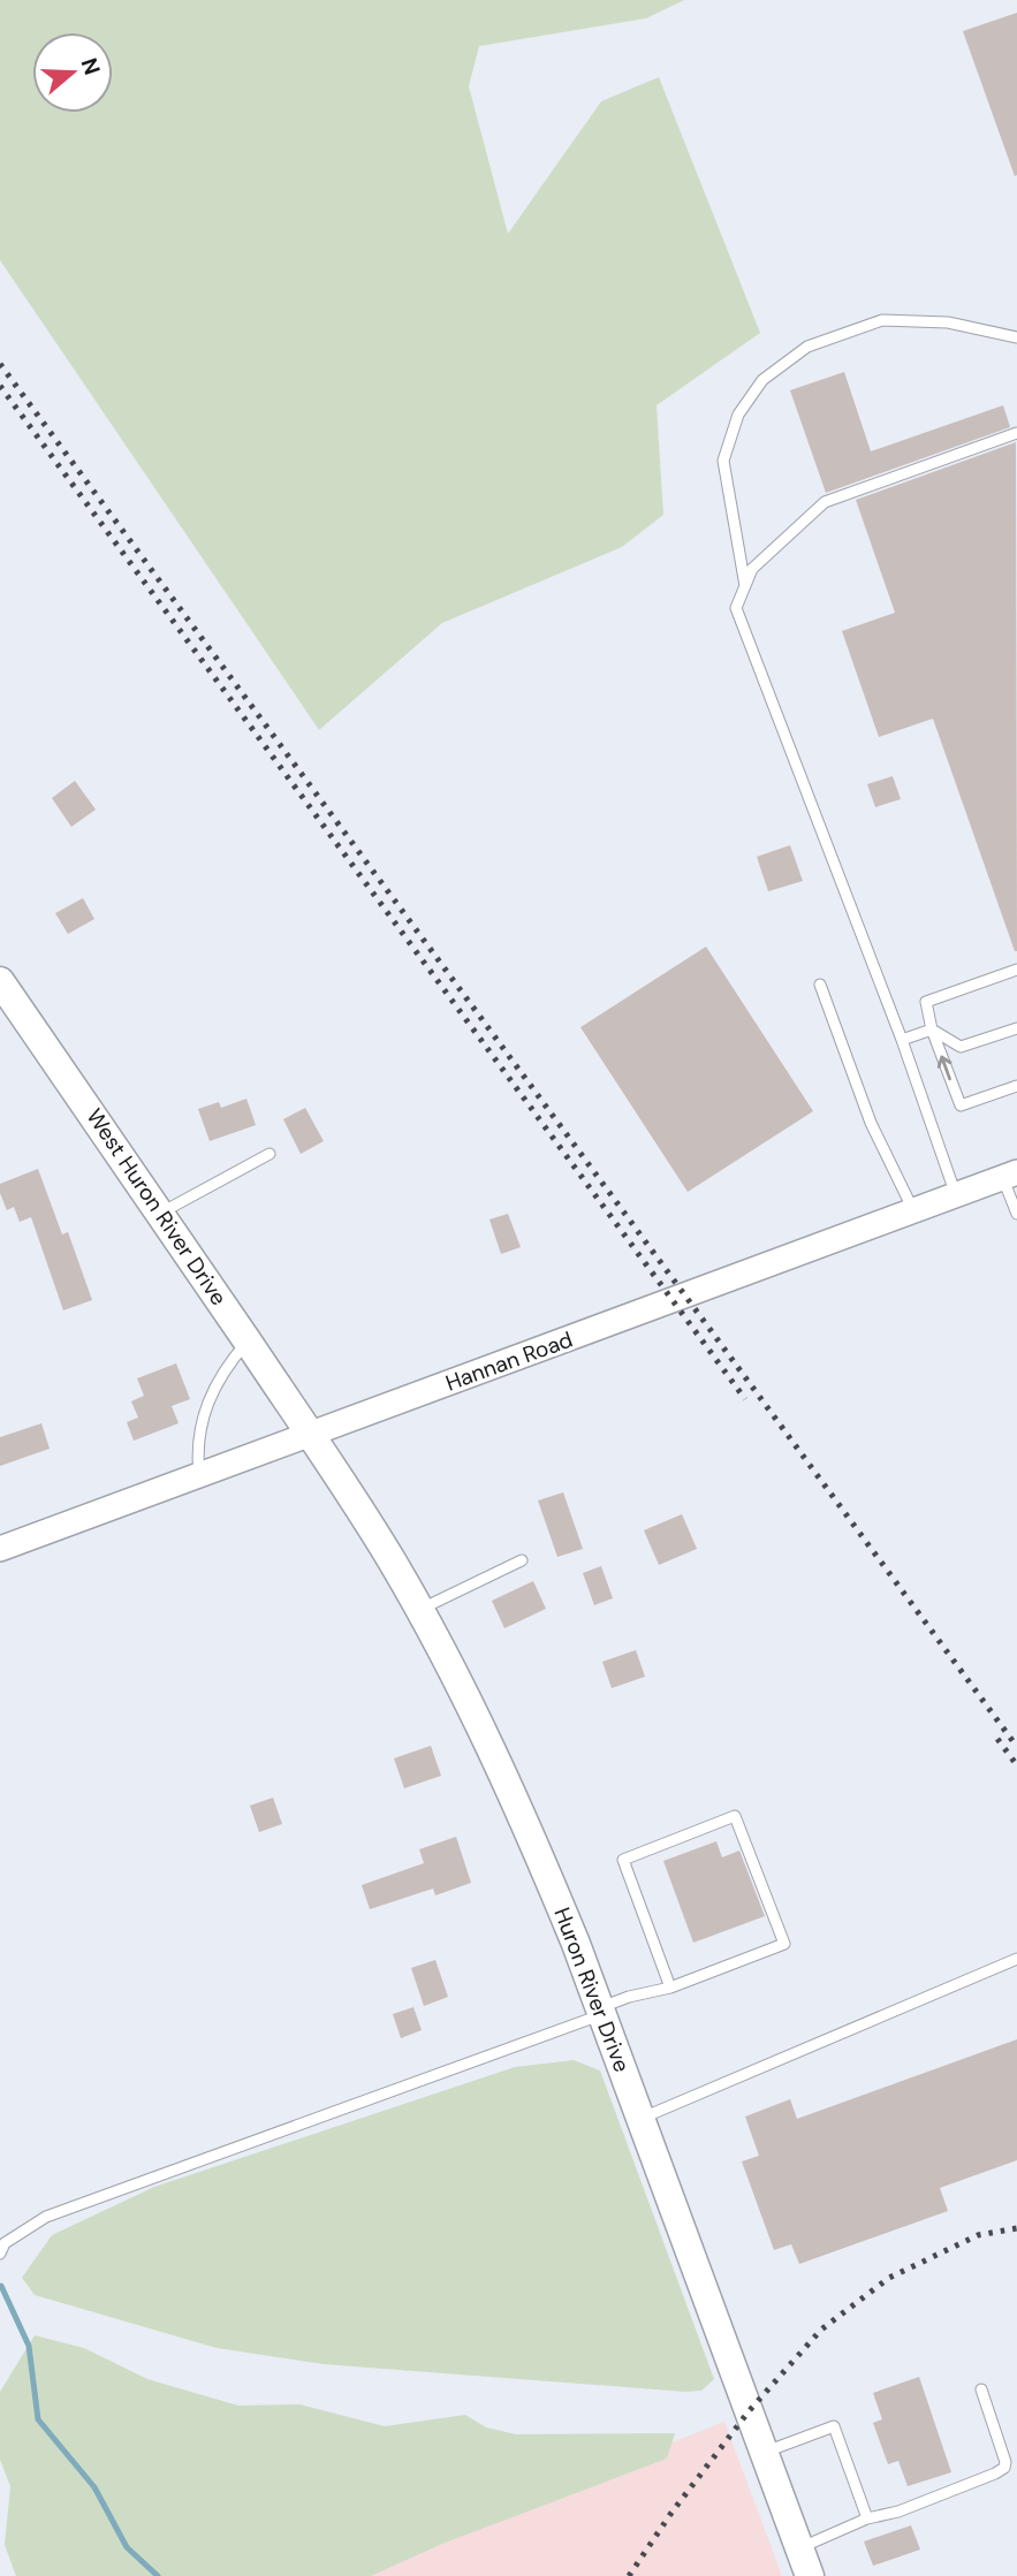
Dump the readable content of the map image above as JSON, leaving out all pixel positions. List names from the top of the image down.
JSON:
{
  "streets": {
    "main road": ["West Huron River Drive", "Huron River Drive"],
    "street": ["Hannan Road"]
  },
  "crossings": [
    ["West Huron River Drive", "Hannan Road"],
    ["West Huron River Drive", "Huron River Drive"],
    ["Hannan Road", "Huron River Drive"]
  ],
  "north": "right"
}
